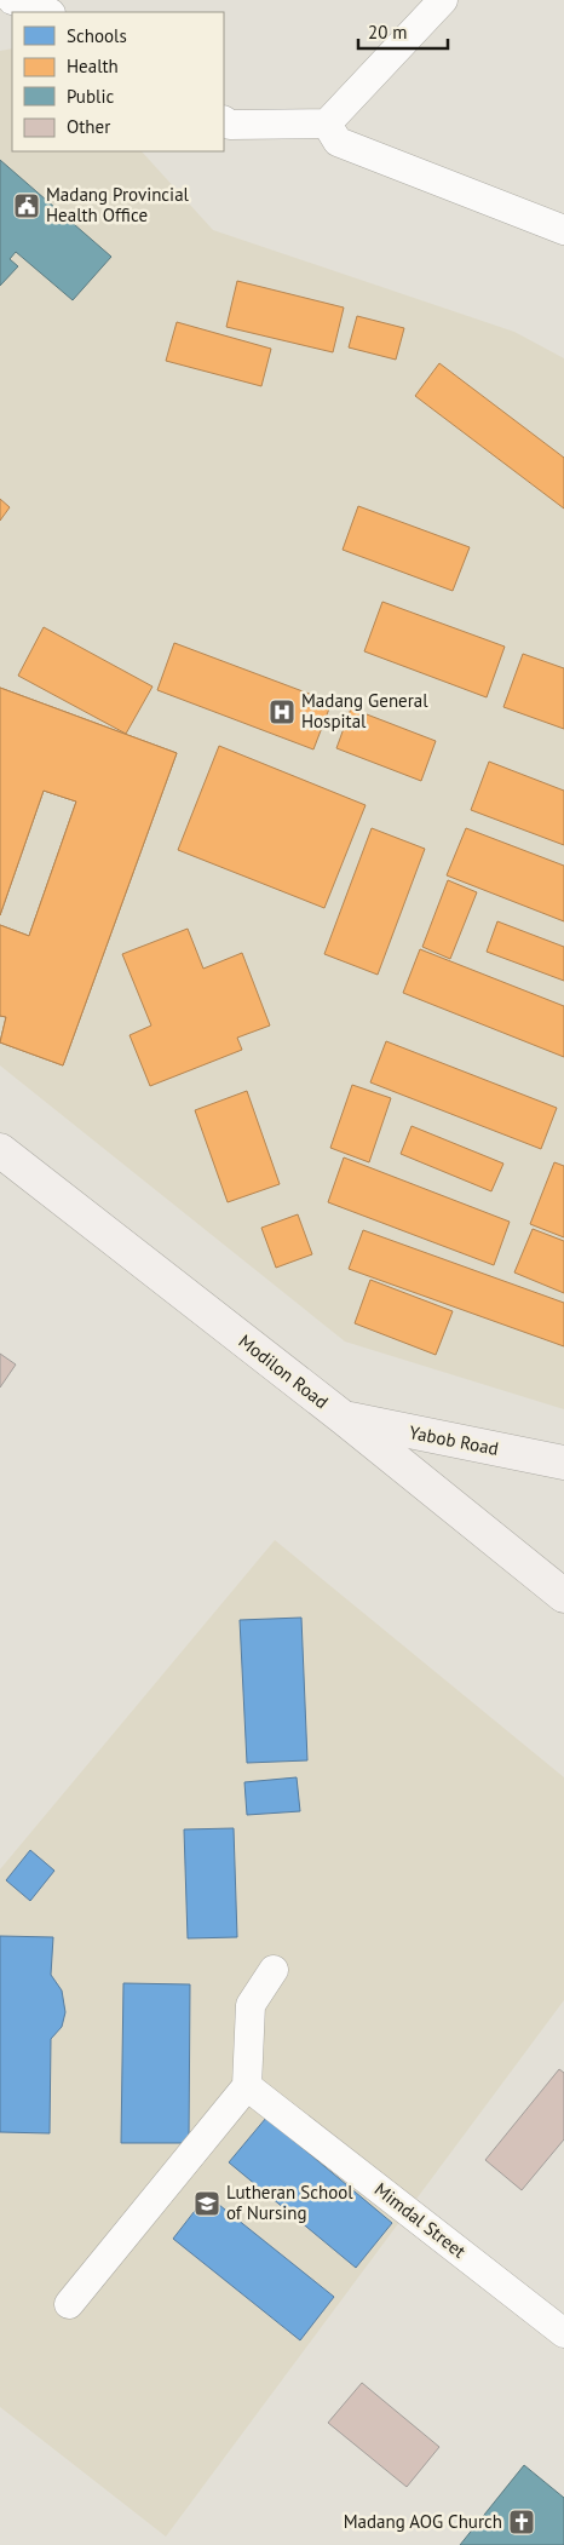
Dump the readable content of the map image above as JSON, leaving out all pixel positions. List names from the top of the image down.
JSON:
{
  "streets": {
    "main road": ["Modilon Road", "Yabob Road"],
    "street": ["Mimdal Street"]
  },
  "crossings": [
    ["Modilon Road", "Yabob Road"]
  ],
  "places": {
    "public building": ["Madang Provincial Health Office"],
    "hospital": ["Madang General Hospital"],
    "school or university": ["Lutheran School of Nursing"],
    "church": ["Madang AOG Church"]
  },
  "legend": [
    "Schools",
    "Health",
    "Public",
    "Other"
  ],
  "scale_bar": "20 m"
}
